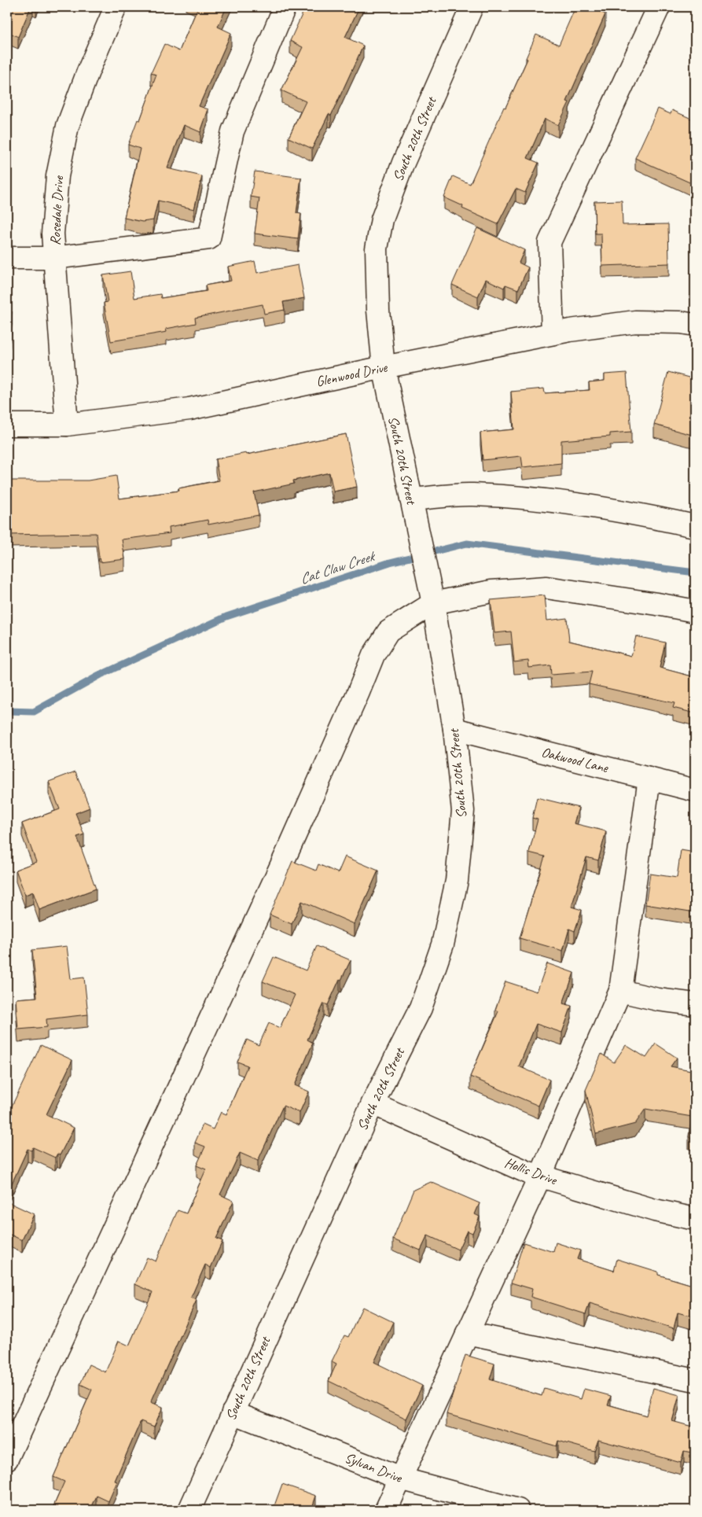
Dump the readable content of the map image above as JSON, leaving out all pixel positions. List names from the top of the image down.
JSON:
{
  "streets": {
    "street": [
      "South 20th Street",
      "Rosedale Drive",
      "Glenwood Drive",
      "Oakwood Lane",
      "Hollis Drive",
      "Sylvan Drive"
    ]
  },
  "crossings": [
    ["South 20th Street", "Glenwood Drive"],
    ["South 20th Street", "Oakwood Lane"],
    ["South 20th Street", "Hollis Drive"],
    ["South 20th Street", "Sylvan Drive"],
    ["Rosedale Drive", "Glenwood Drive"]
  ],
  "water": ["Cat Claw Creek"]
}
